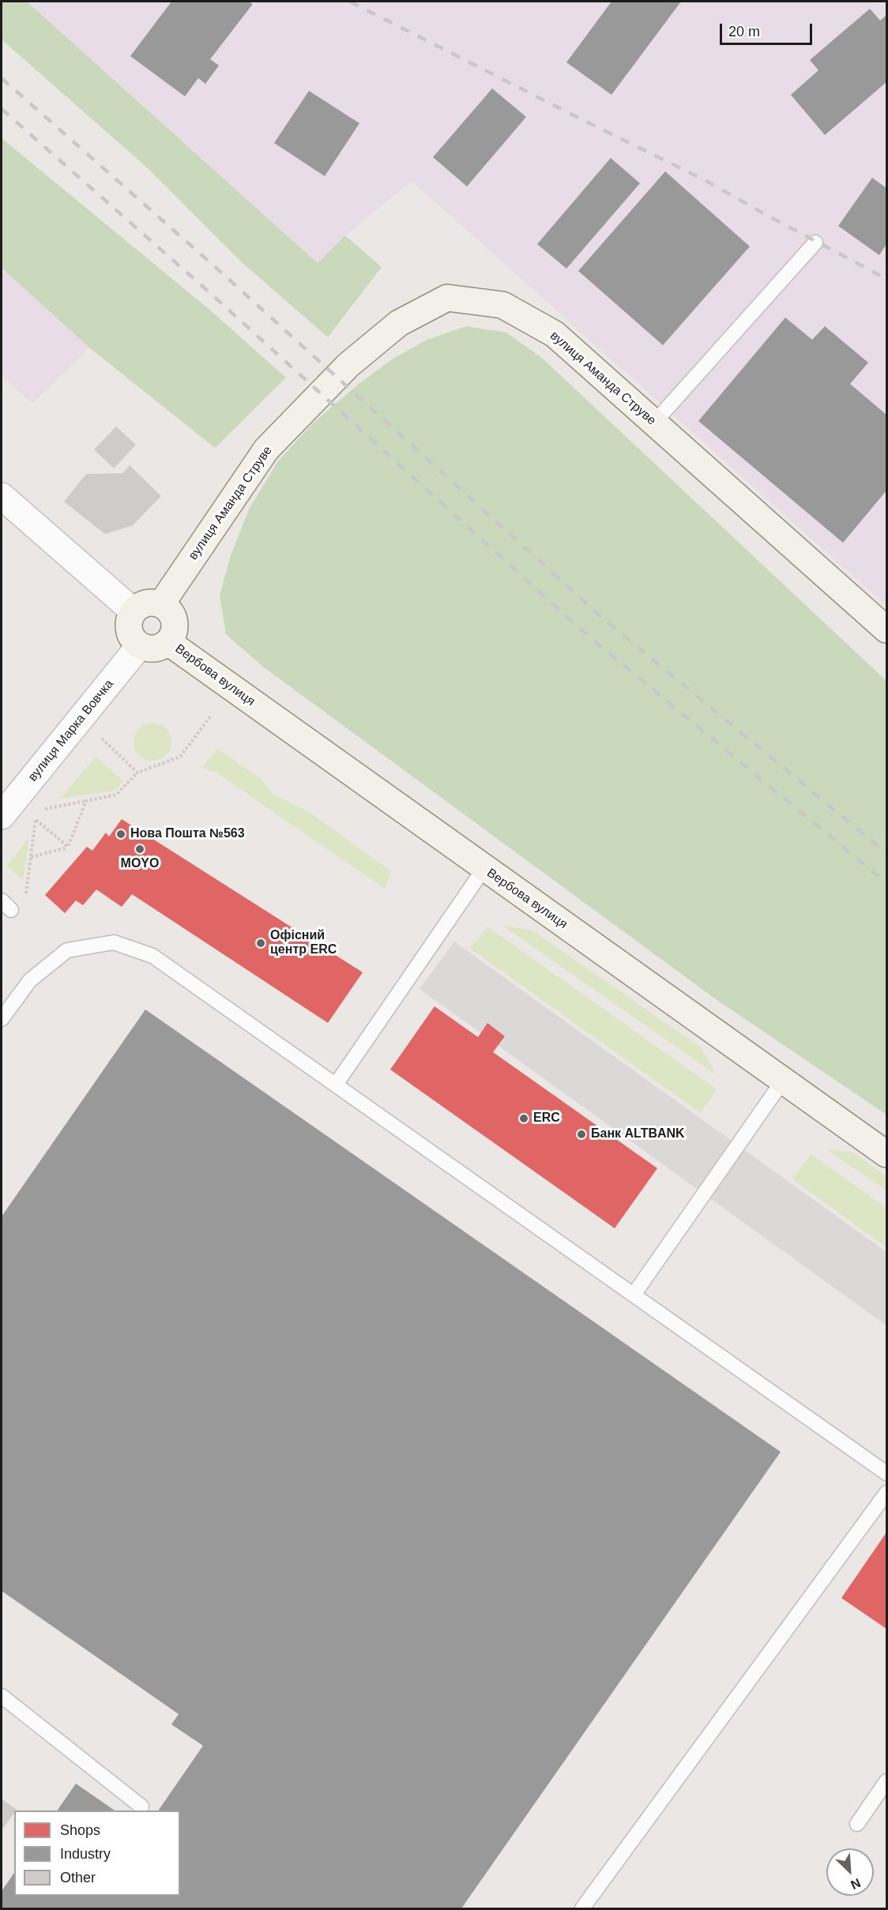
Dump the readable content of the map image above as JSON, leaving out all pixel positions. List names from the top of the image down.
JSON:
{
  "streets": {
    "main road": ["вулиця Аманда Струве", "Вербова вулиця"],
    "street": ["вулиця Марка Вовчка"]
  },
  "crossings": [
    ["вулиця Аманда Струве", "Вербова вулиця"],
    ["вулиця Аманда Струве", "вулиця Марка Вовчка"],
    ["Вербова вулиця", "вулиця Марка Вовчка"]
  ],
  "places": [
    "Нова Пошта №563",
    "MOYO",
    "Офісний центр ERC",
    "ERC",
    "Банк ALTBANK"
  ],
  "legend": ["Shops", "Industry", "Other"],
  "scale_bar": "20 m",
  "north": "bottom right"
}
